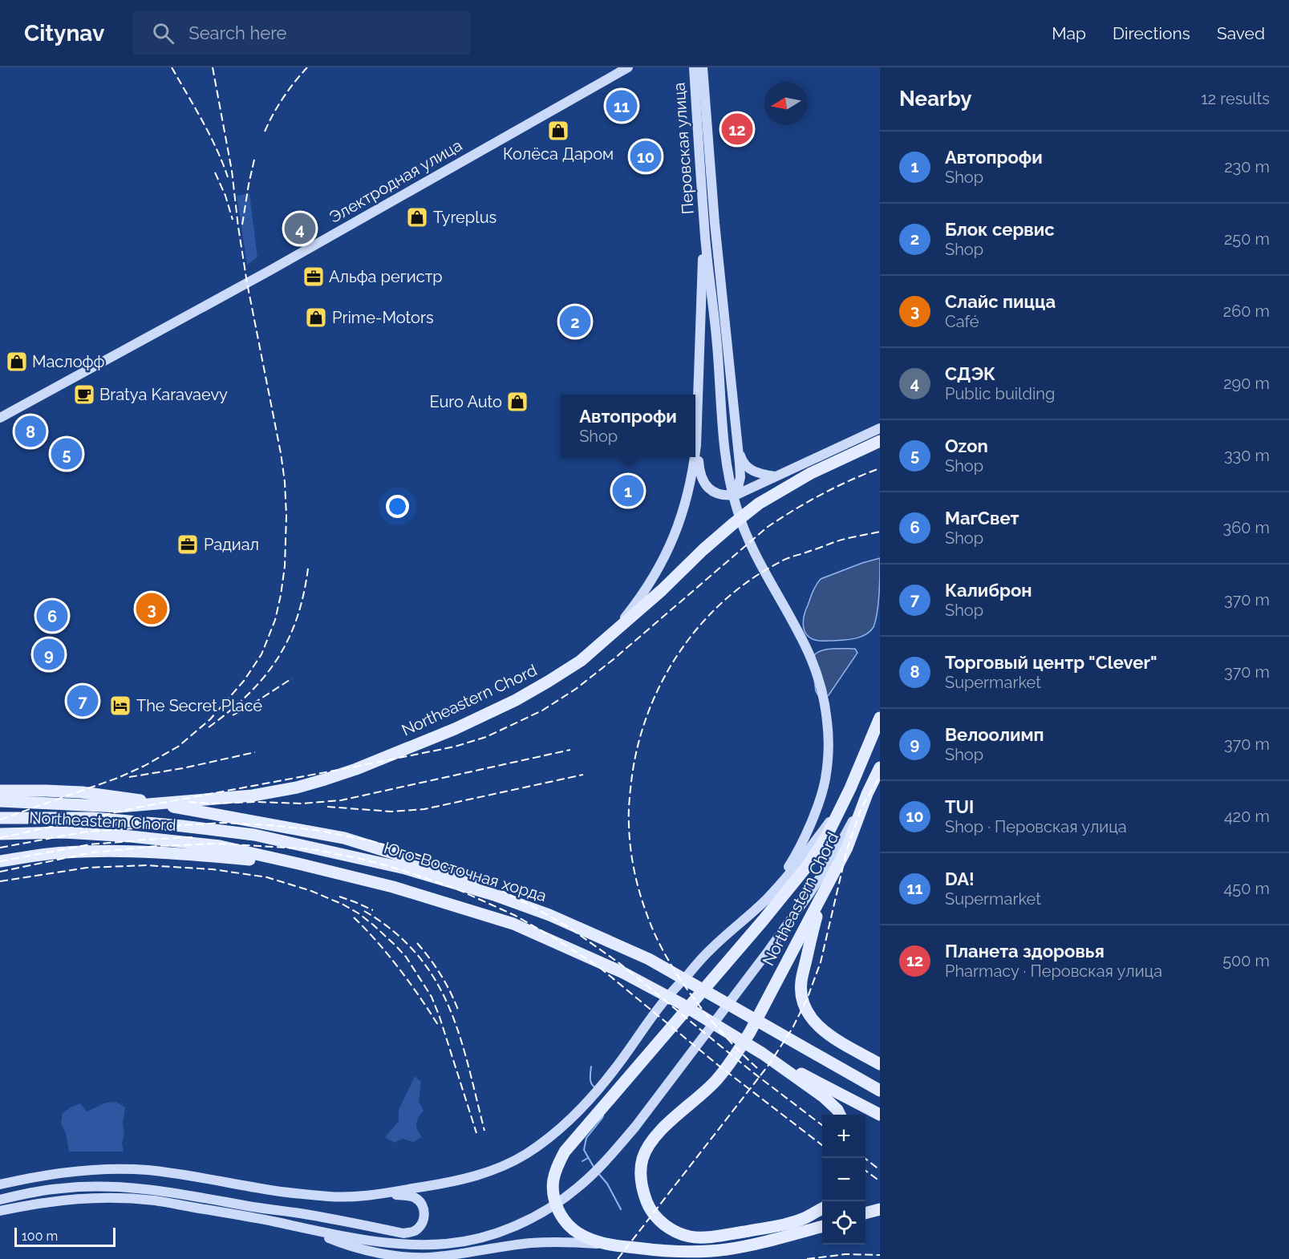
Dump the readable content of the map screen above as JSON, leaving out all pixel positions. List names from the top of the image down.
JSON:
{
  "streets": {
    "main road": [
      "Перовская улица",
      "Электродная улица",
      "Northeastern Chord",
      "Юго-Восточная хорда"
    ]
  },
  "places": {
    "shop": [
      "Колёса Даром",
      "Tyreplus",
      "Prime-Motors",
      "Маслофф",
      "Euro Auto"
    ],
    "office": ["Альфа регистр", "Радиал"],
    "cafe": ["Bratya Karavaevy"],
    "hotel": ["The Secret Place"]
  },
  "scale_bar": "100 m",
  "north": "left",
  "page": {
    "header": "Citynav",
    "search": "Search here",
    "nav": ["Map", "Directions", "Saved"],
    "heading": ["Nearby", "12 results"],
    "pins": [
      "11",
      "12",
      "10",
      "4",
      "2",
      "8",
      "5",
      "1",
      "3",
      "6",
      "9",
      "7"
    ],
    "list": [
      {
        "mark": "1",
        "name": "Автопрофи",
        "note": "Shop",
        "value": "230 m"
      },
      {
        "mark": "2",
        "name": "Блок сервис",
        "note": "Shop",
        "value": "250 m"
      },
      {
        "mark": "3",
        "name": "Слайс пицца",
        "note": "Café",
        "value": "260 m"
      },
      {
        "mark": "4",
        "name": "СДЭК",
        "note": "Public building",
        "value": "290 m"
      },
      {
        "mark": "5",
        "name": "Ozon",
        "note": "Shop",
        "value": "330 m"
      },
      {
        "mark": "6",
        "name": "МагСвет",
        "note": "Shop",
        "value": "360 m"
      },
      {
        "mark": "7",
        "name": "Калиброн",
        "note": "Shop",
        "value": "370 m"
      },
      {
        "mark": "8",
        "name": "Торговый центр \"Clever\"",
        "note": "Supermarket",
        "value": "370 m"
      },
      {
        "mark": "9",
        "name": "Велоолимп",
        "note": "Shop",
        "value": "370 m"
      },
      {
        "mark": "10",
        "name": "TUI",
        "note": "Shop · Перовская улица",
        "value": "420 m"
      },
      {
        "mark": "11",
        "name": "DA!",
        "note": "Supermarket",
        "value": "450 m"
      },
      {
        "mark": "12",
        "name": "Планета здоровья",
        "note": "Pharmacy · Перовская улица",
        "value": "500 m"
      }
    ],
    "popup": ["Автопрофи", "Shop"],
    "map_buttons": ["+", "−"],
    "scale": "100 m"
  }
}
